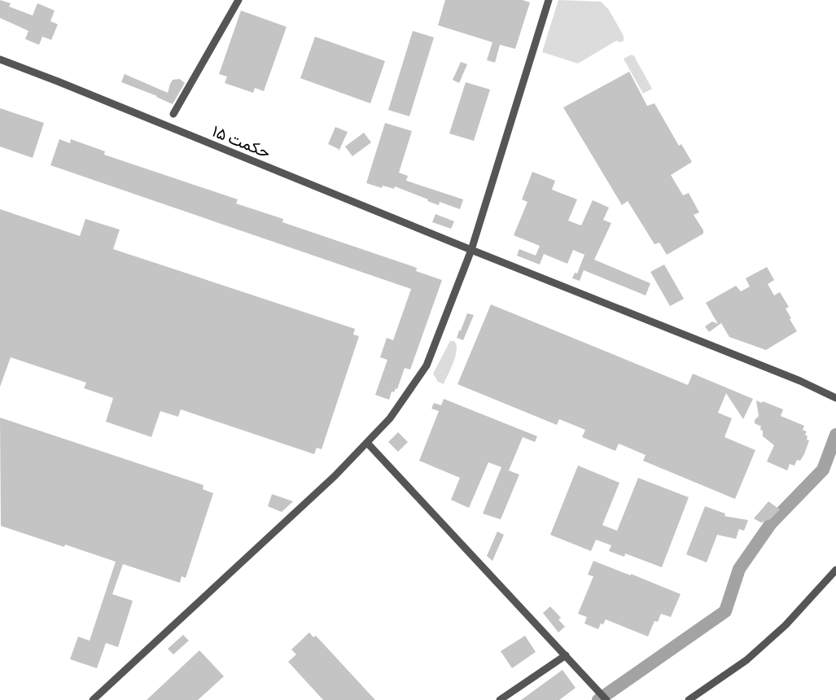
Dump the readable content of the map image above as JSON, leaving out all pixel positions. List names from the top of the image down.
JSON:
{
  "streets": {
    "street": ["حکمت ۱۵"]
  }
}
